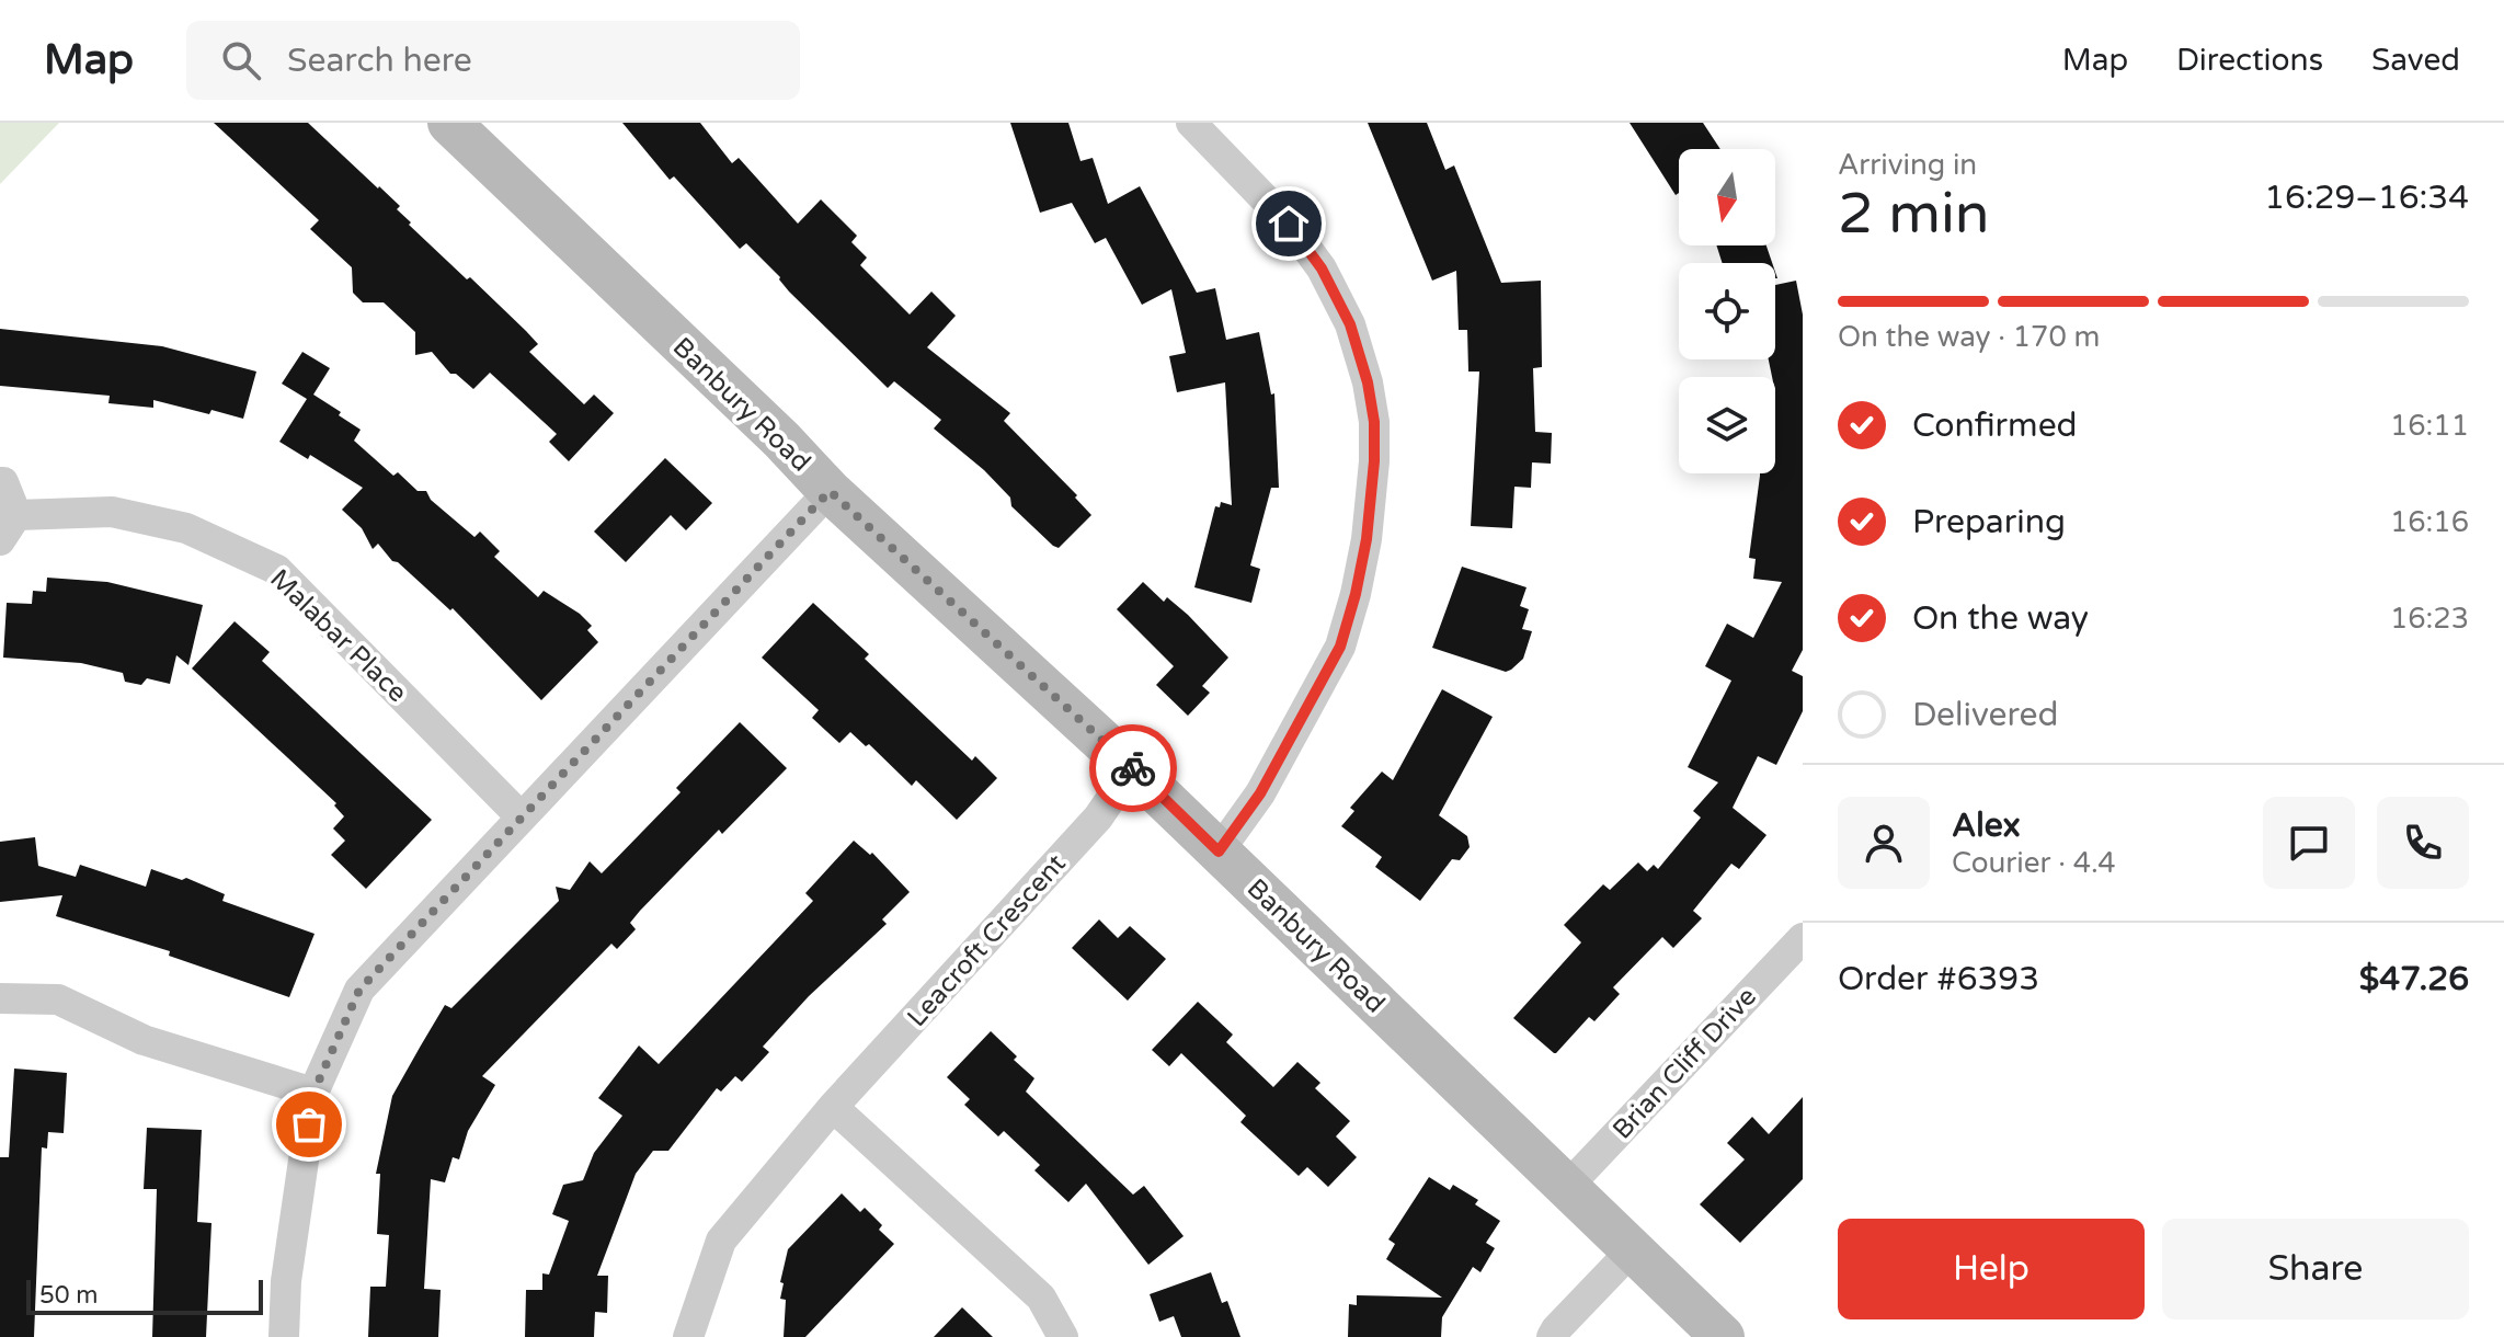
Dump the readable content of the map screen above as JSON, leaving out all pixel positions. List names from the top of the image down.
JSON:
{
  "streets": {
    "street": [
      "Banbury Road",
      "Malabar Place",
      "Leacroft Crescent",
      "Brian Cliff Drive"
    ]
  },
  "crossings": [
    ["Banbury Road", "Leacroft Crescent"],
    ["Banbury Road", "Brian Cliff Drive"]
  ],
  "scale_bar": "50 m",
  "north": "bottom",
  "page": {
    "header": "Map",
    "search": "Search here",
    "nav": ["Map", "Directions", "Saved"],
    "heading": ["2 min", "Arriving in", "16:29–16:34"],
    "panel": [
      "Alex",
      "Courier · 4.4",
      "Order #6393",
      "$47.26"
    ],
    "bar": "On the way · 170 m",
    "list": [
      ["Confirmed", "16:11"],
      ["Preparing", "16:16"],
      ["On the way", "16:23"],
      "Delivered"
    ],
    "buttons": ["Help", "Share"],
    "scale": "50 m"
  }
}
